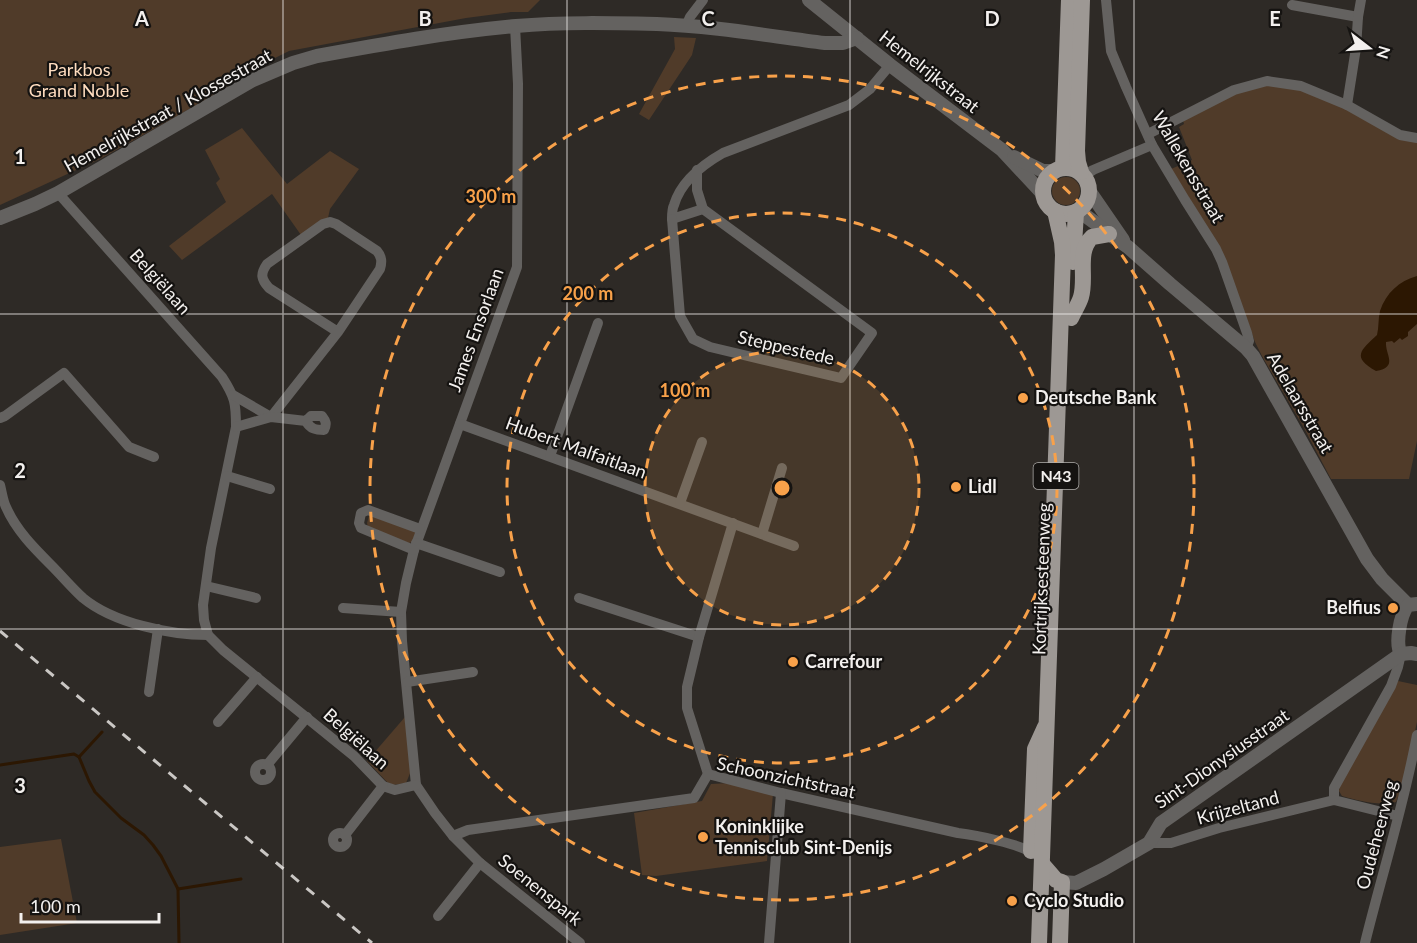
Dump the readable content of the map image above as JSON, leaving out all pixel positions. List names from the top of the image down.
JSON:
{
  "streets": {
    "main road": ["N43", "Kortrijksesteenweg"],
    "street": [
      "Hemelrijkstraat",
      "Hemelrijkstraat / Klossestraat",
      "Wallekensstraat",
      "Belgiëlaan",
      "James Ensorlaan",
      "Steppestede",
      "Adelaarsstraat",
      "Hubert Malfaitlaan",
      "Sint-Dionysiusstraat",
      "Schoonzichtstraat",
      "Krijzeltand",
      "Oudeheerweg",
      "Soenenspark"
    ]
  },
  "crossings": [
    ["Hemelrijkstraat", "Hemelrijkstraat / Klossestraat"],
    ["Hemelrijkstraat", "Steppestede"],
    ["Hemelrijkstraat", "Adelaarsstraat"],
    ["Hemelrijkstraat", "N43"],
    ["Hemelrijkstraat", "Kortrijksesteenweg"],
    ["Hemelrijkstraat / Klossestraat", "Belgiëlaan"],
    ["Hemelrijkstraat / Klossestraat", "James Ensorlaan"],
    ["Wallekensstraat", "Adelaarsstraat"],
    ["Belgiëlaan", "James Ensorlaan"],
    ["James Ensorlaan", "Hubert Malfaitlaan"],
    ["Adelaarsstraat", "N43"],
    ["Adelaarsstraat", "Kortrijksesteenweg"],
    ["N43", "Kortrijksesteenweg"],
    ["N43", "Schoonzichtstraat"],
    ["Kortrijksesteenweg", "Sint-Dionysiusstraat"],
    ["Sint-Dionysiusstraat", "Krijzeltand"],
    ["Schoonzichtstraat", "Soenenspark"],
    ["Krijzeltand", "Oudeheerweg"]
  ],
  "parks": ["Parkbos Grand Noble"],
  "places": [
    "Deutsche Bank",
    "Lidl",
    "Belfius",
    "Carrefour",
    "Koninklijke Tennisclub Sint-Denijs",
    "Cyclo Studio"
  ],
  "scale_bar": "100 m",
  "north": "right",
  "grid": {
    "columns": [
      "A",
      "B",
      "C",
      "D",
      "E"
    ],
    "rows": ["1", "2", "3"]
  },
  "rings": ["300 m", "200 m", "100 m"]
}
